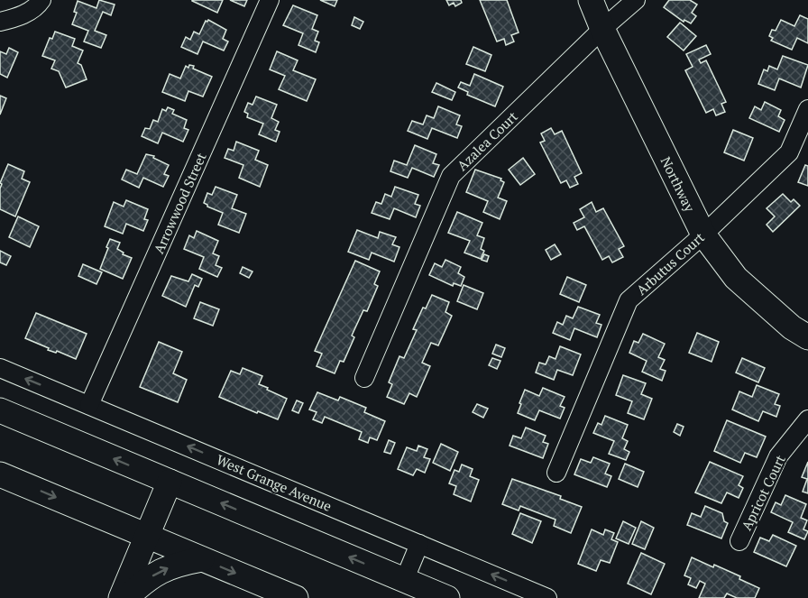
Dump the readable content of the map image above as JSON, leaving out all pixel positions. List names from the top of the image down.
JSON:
{
  "streets": {
    "street": [
      "Azalea Court",
      "Northway",
      "Arrowwood Street",
      "Arbutus Court",
      "West Grange Avenue",
      "Apricot Court"
    ]
  },
  "crossings": [
    ["Azalea Court", "Northway"],
    ["Northway", "Arbutus Court"],
    ["Arrowwood Street", "West Grange Avenue"]
  ]
}
